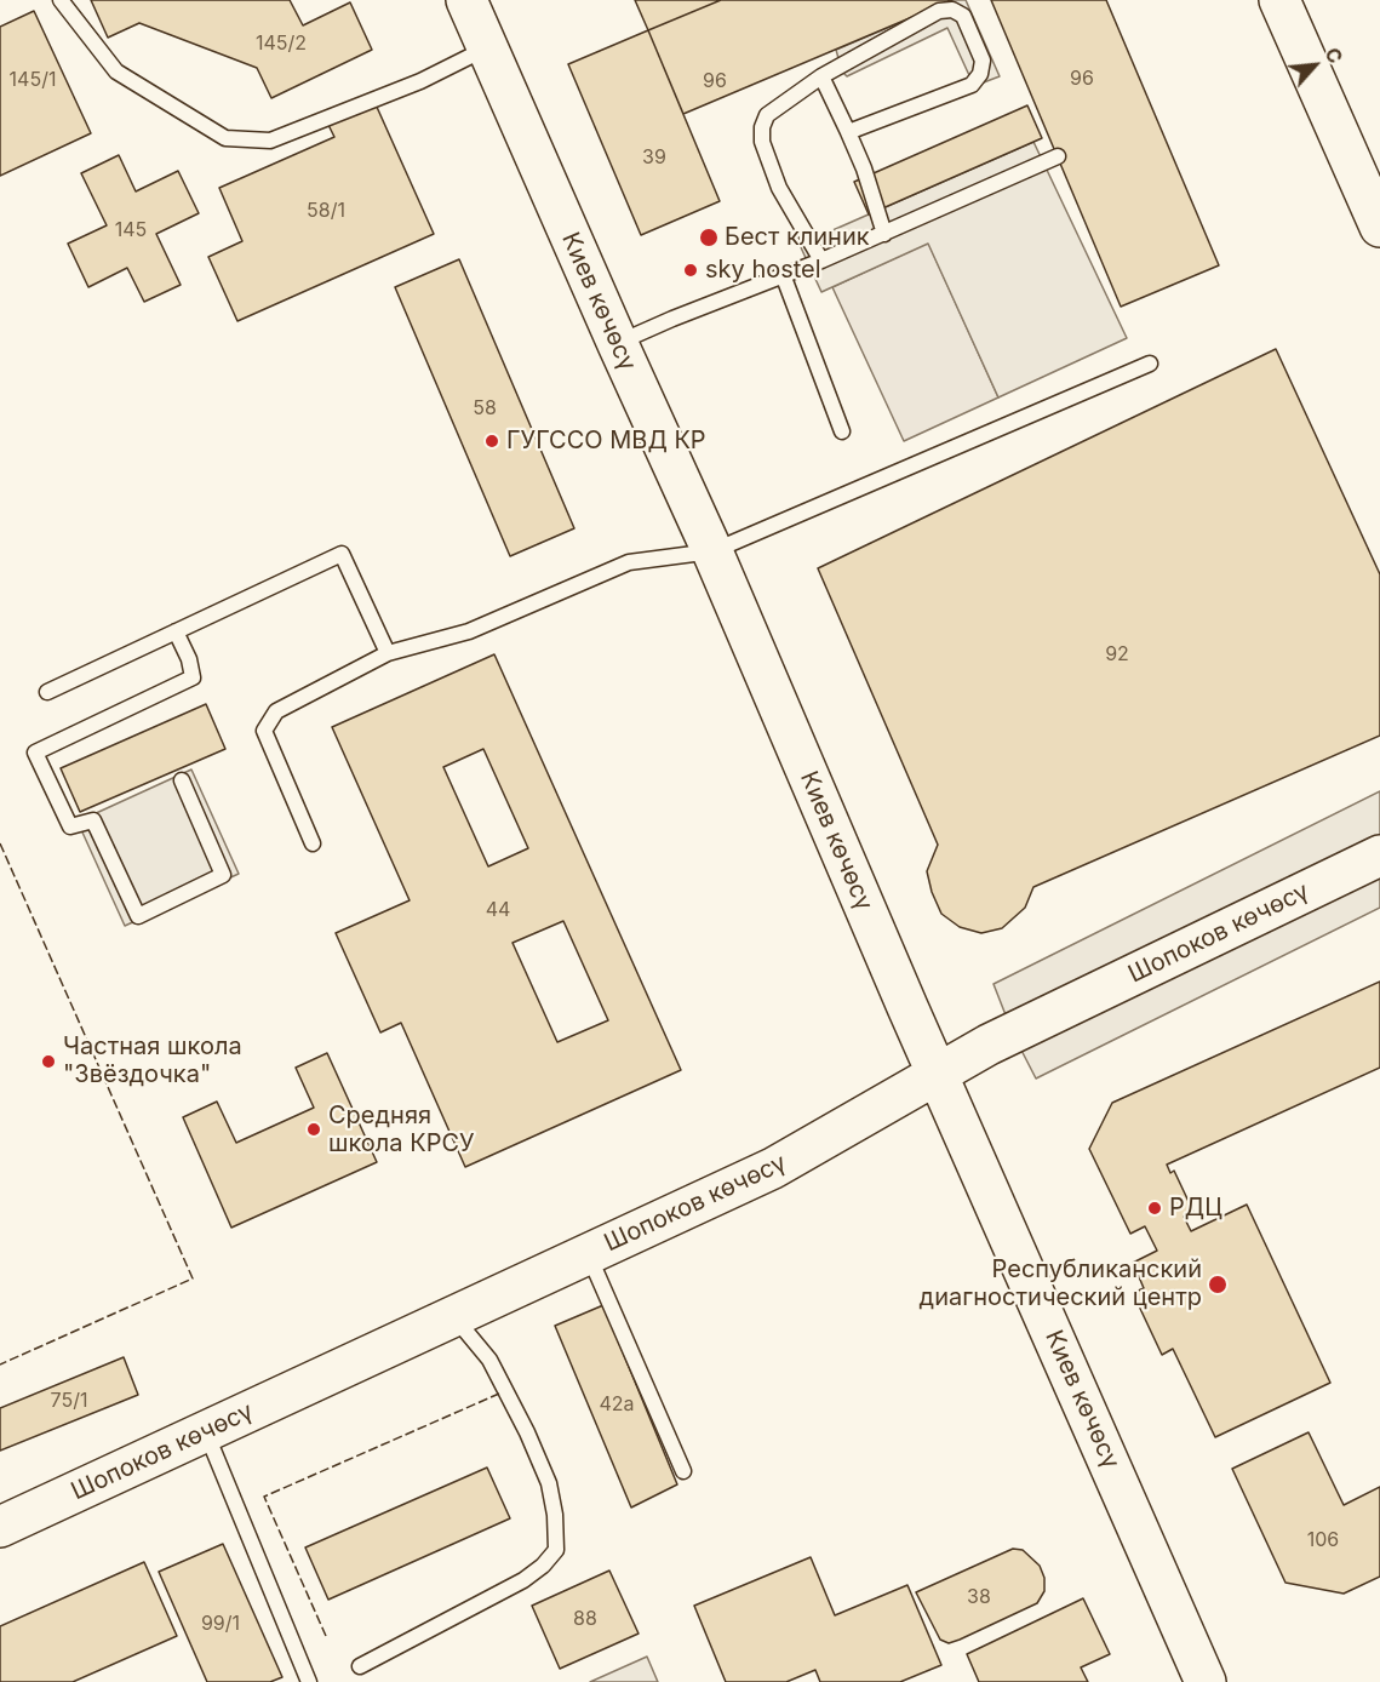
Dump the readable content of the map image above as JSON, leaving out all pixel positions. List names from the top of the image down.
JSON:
{
  "streets": {
    "main road": ["Киев көчөсү", "Шопоков көчөсү"]
  },
  "crossings": [
    ["Киев көчөсү", "Шопоков көчөсү"]
  ],
  "places": [
    "Бест клиник",
    "sky hostel",
    "ГУГССО МВД КР",
    "Частная школа \"Звёздочка\"",
    "Средняя школа КРСУ",
    "РДЦ",
    "Республиканский диагностический центр"
  ],
  "house_numbers": [
    "145/2",
    "96",
    "145/1",
    "96",
    "39",
    "58/1",
    "145",
    "58",
    "92",
    "44",
    "75/1",
    "42а",
    "106",
    "38",
    "88",
    "99/1"
  ],
  "north": "top right"
}
